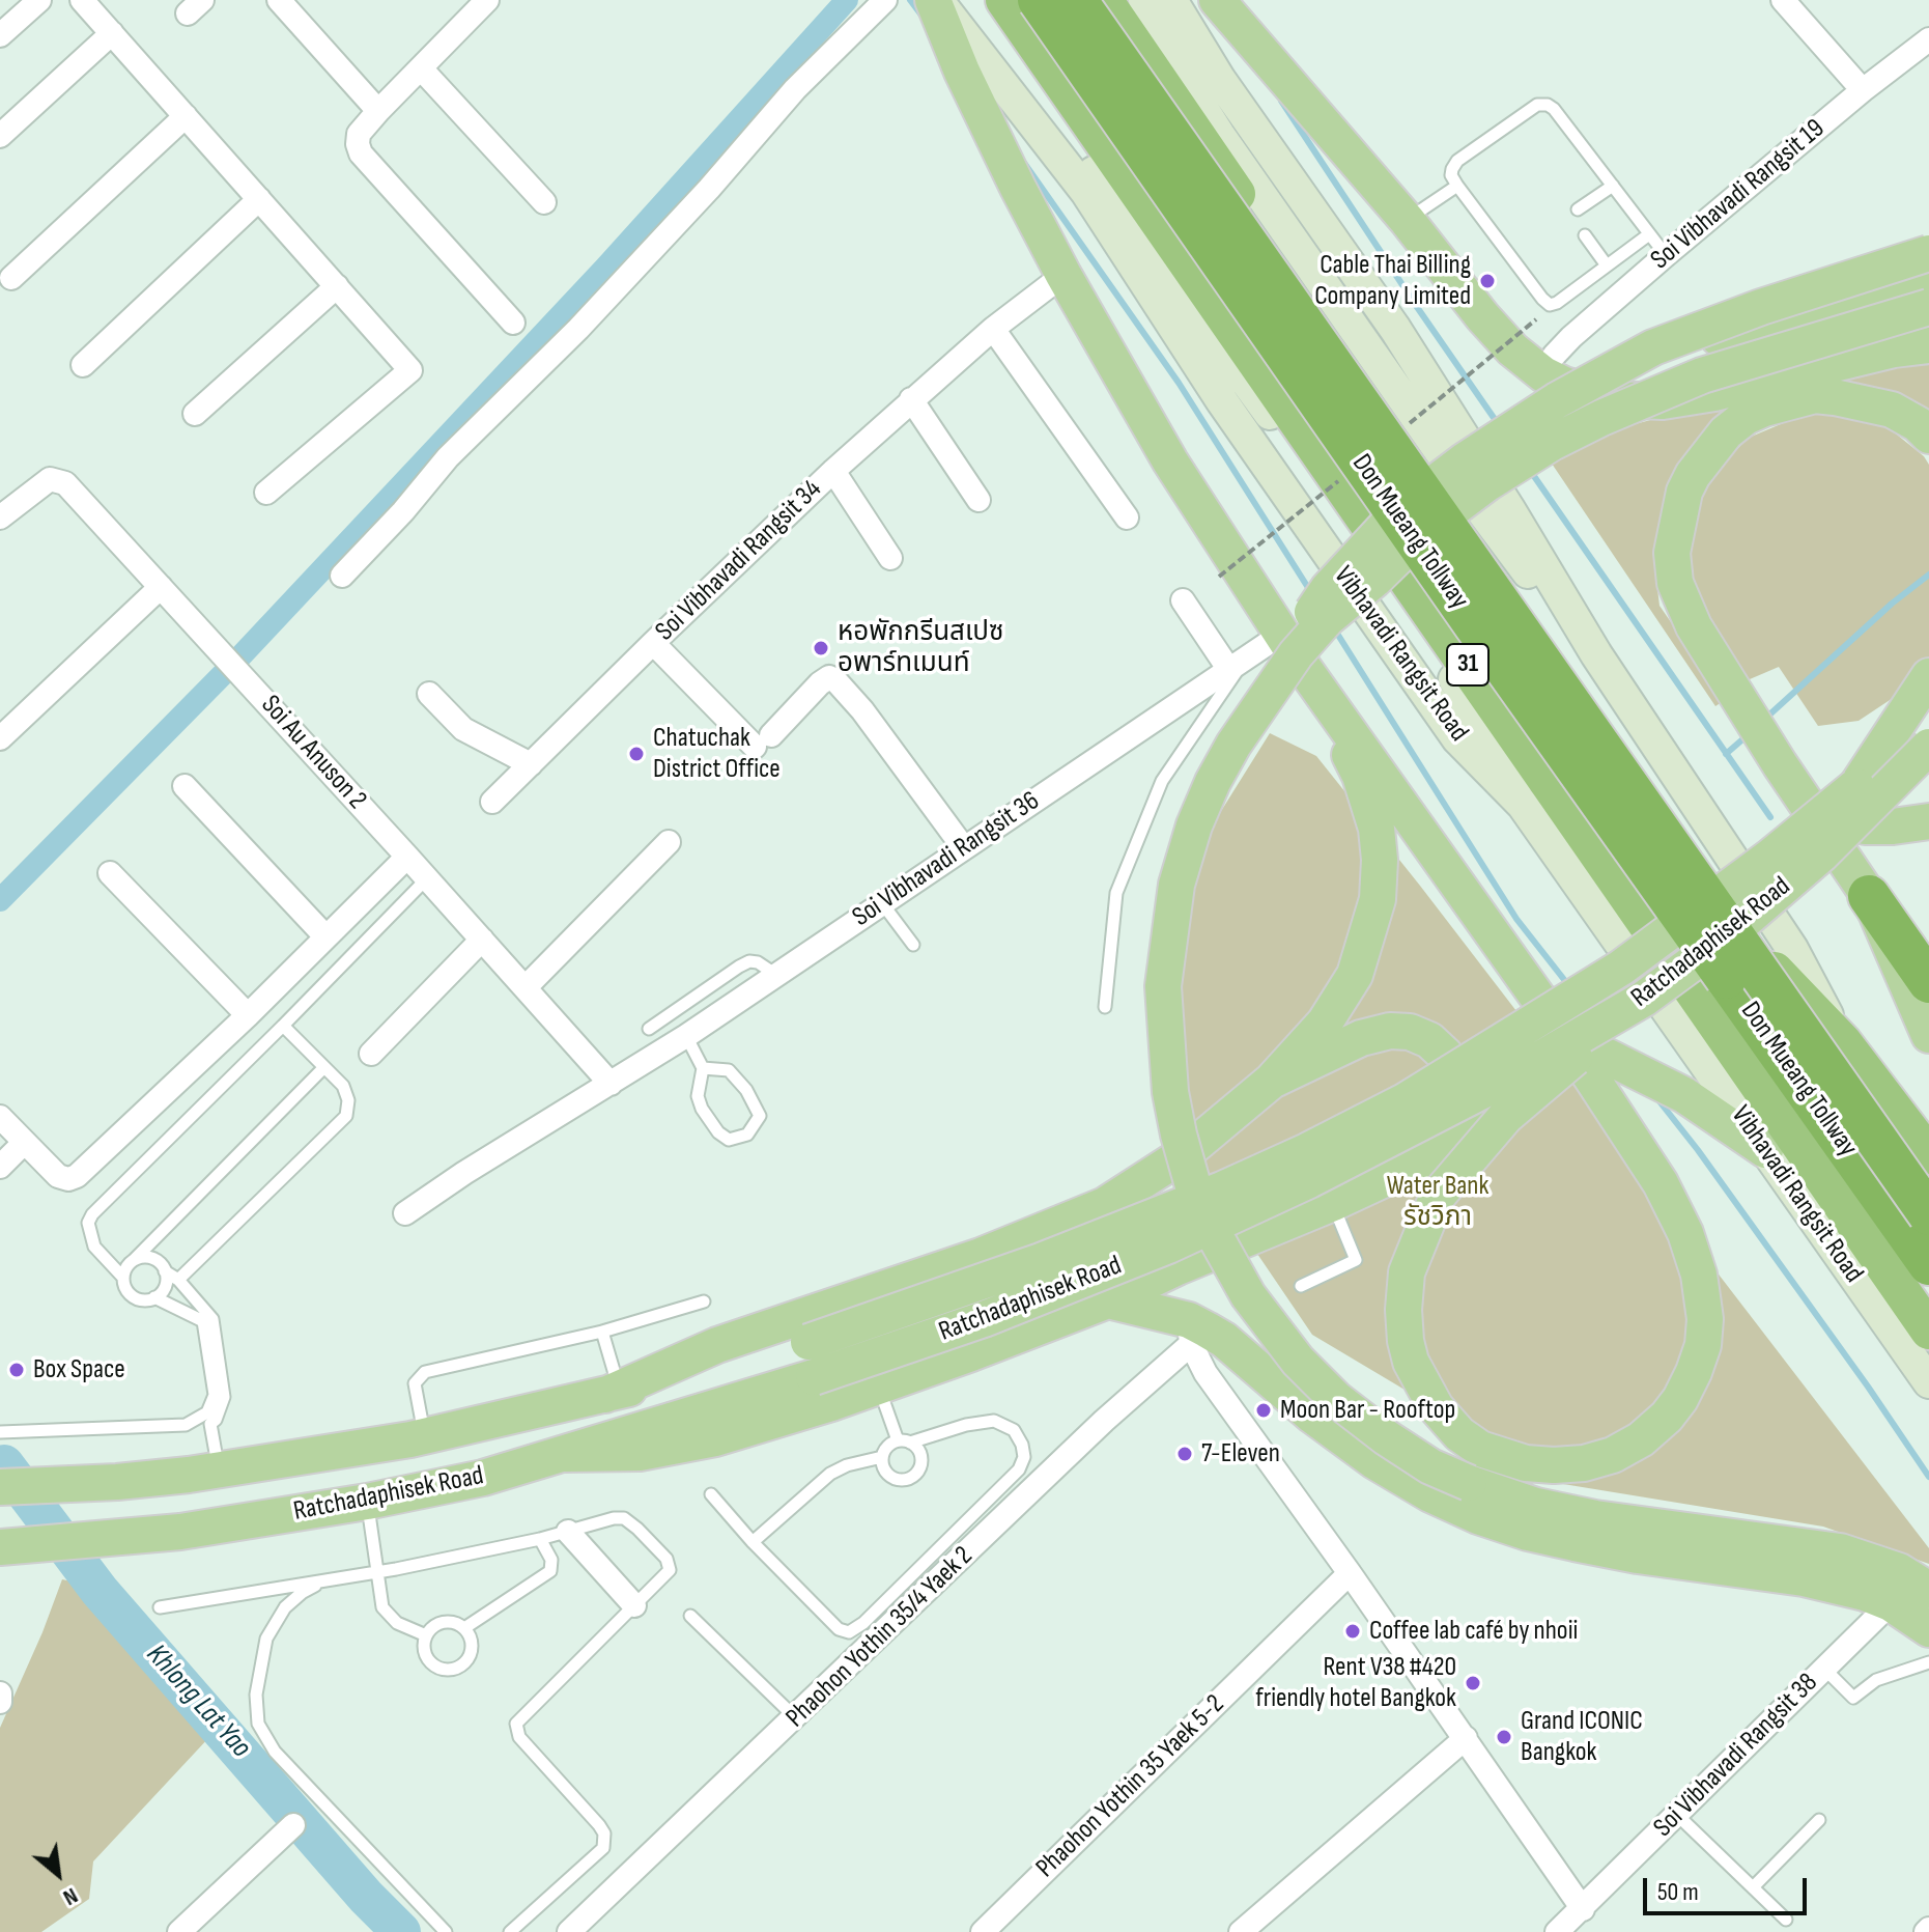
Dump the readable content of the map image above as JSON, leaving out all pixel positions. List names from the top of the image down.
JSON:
{
  "streets": {
    "highway": ["Don Mueang Tollway", "Vibhavadi Rangsit Road", "31"],
    "main road": ["Ratchadaphisek Road"],
    "street": [
      "Soi Vibhavadi Rangsit 19",
      "Soi Vibhavadi Rangsit 34",
      "Soi Au Anuson 2",
      "Soi Vibhavadi Rangsit 36",
      "Phaohon Yothin 35/4 Yaek 2",
      "Soi Vibhavadi Rangsit 38",
      "Phaohon Yothin 35 Yaek 5-2"
    ]
  },
  "crossings": [
    ["Soi Au Anuson 2", "Soi Vibhavadi Rangsit 36"]
  ],
  "water": ["Khlong Lat Yao"],
  "parks": ["Water Bank รัชวิภา"],
  "places": [
    "Cable Thai Billing Company Limited",
    "หอพักกรีนสเปซ อพาร์ทเมนท์",
    "Chatuchak District Office",
    "Box Space",
    "Moon Bar - Rooftop",
    "7-Eleven",
    "Coffee lab café by nhoii",
    "Rent V38 #420 friendly hotel Bangkok",
    "Grand ICONIC Bangkok"
  ],
  "scale_bar": "50 m",
  "north": "bottom right"
}
